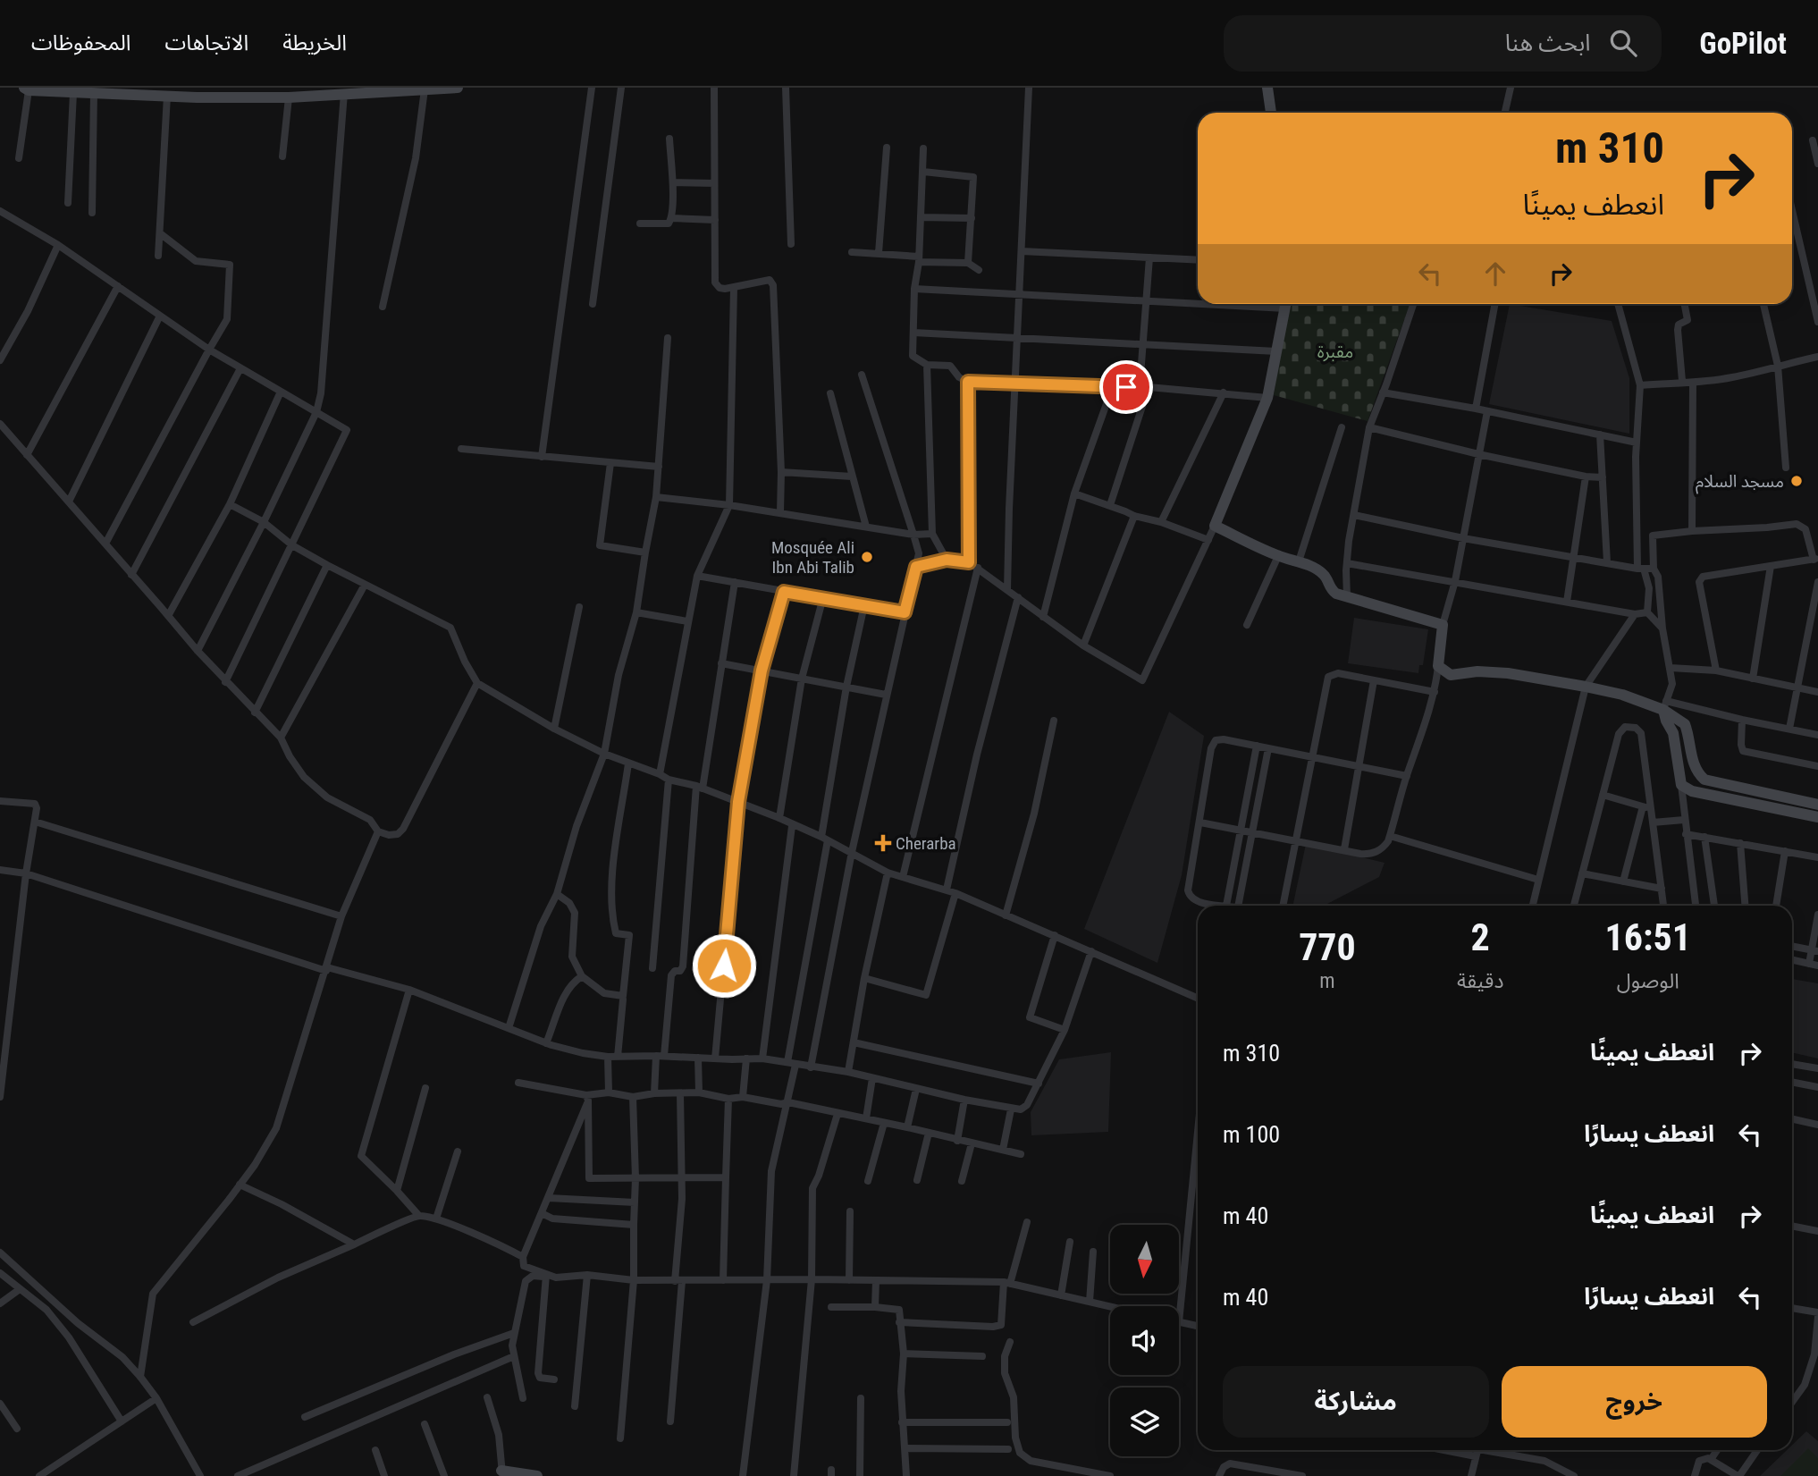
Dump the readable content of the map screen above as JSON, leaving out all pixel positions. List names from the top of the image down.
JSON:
{
  "parks": ["مقبرة"],
  "places": {
    "other": ["مسجد السلام", "Mosquée Ali Ibn Abi Talib"],
    "health": ["Cherarba"]
  },
  "north": "bottom",
  "page": {
    "header": "GoPilot",
    "search": "ابحث هنا",
    "nav": ["الخريطة", "الاتجاهات", "المحفوظات"],
    "turn": ["310 m", "انعطف يمينًا"],
    "eta": [
      "16:51",
      "الوصول",
      "2",
      "دقيقة",
      "770",
      "m"
    ],
    "list": [
      {
        "name": "انعطف يمينًا",
        "value": "310 m"
      },
      {
        "name": "انعطف يسارًا",
        "value": "100 m"
      },
      {
        "name": "انعطف يمينًا",
        "value": "40 m"
      },
      {
        "name": "انعطف يسارًا",
        "value": "40 m"
      }
    ],
    "buttons": ["خروج", "مشاركة"]
  }
}
